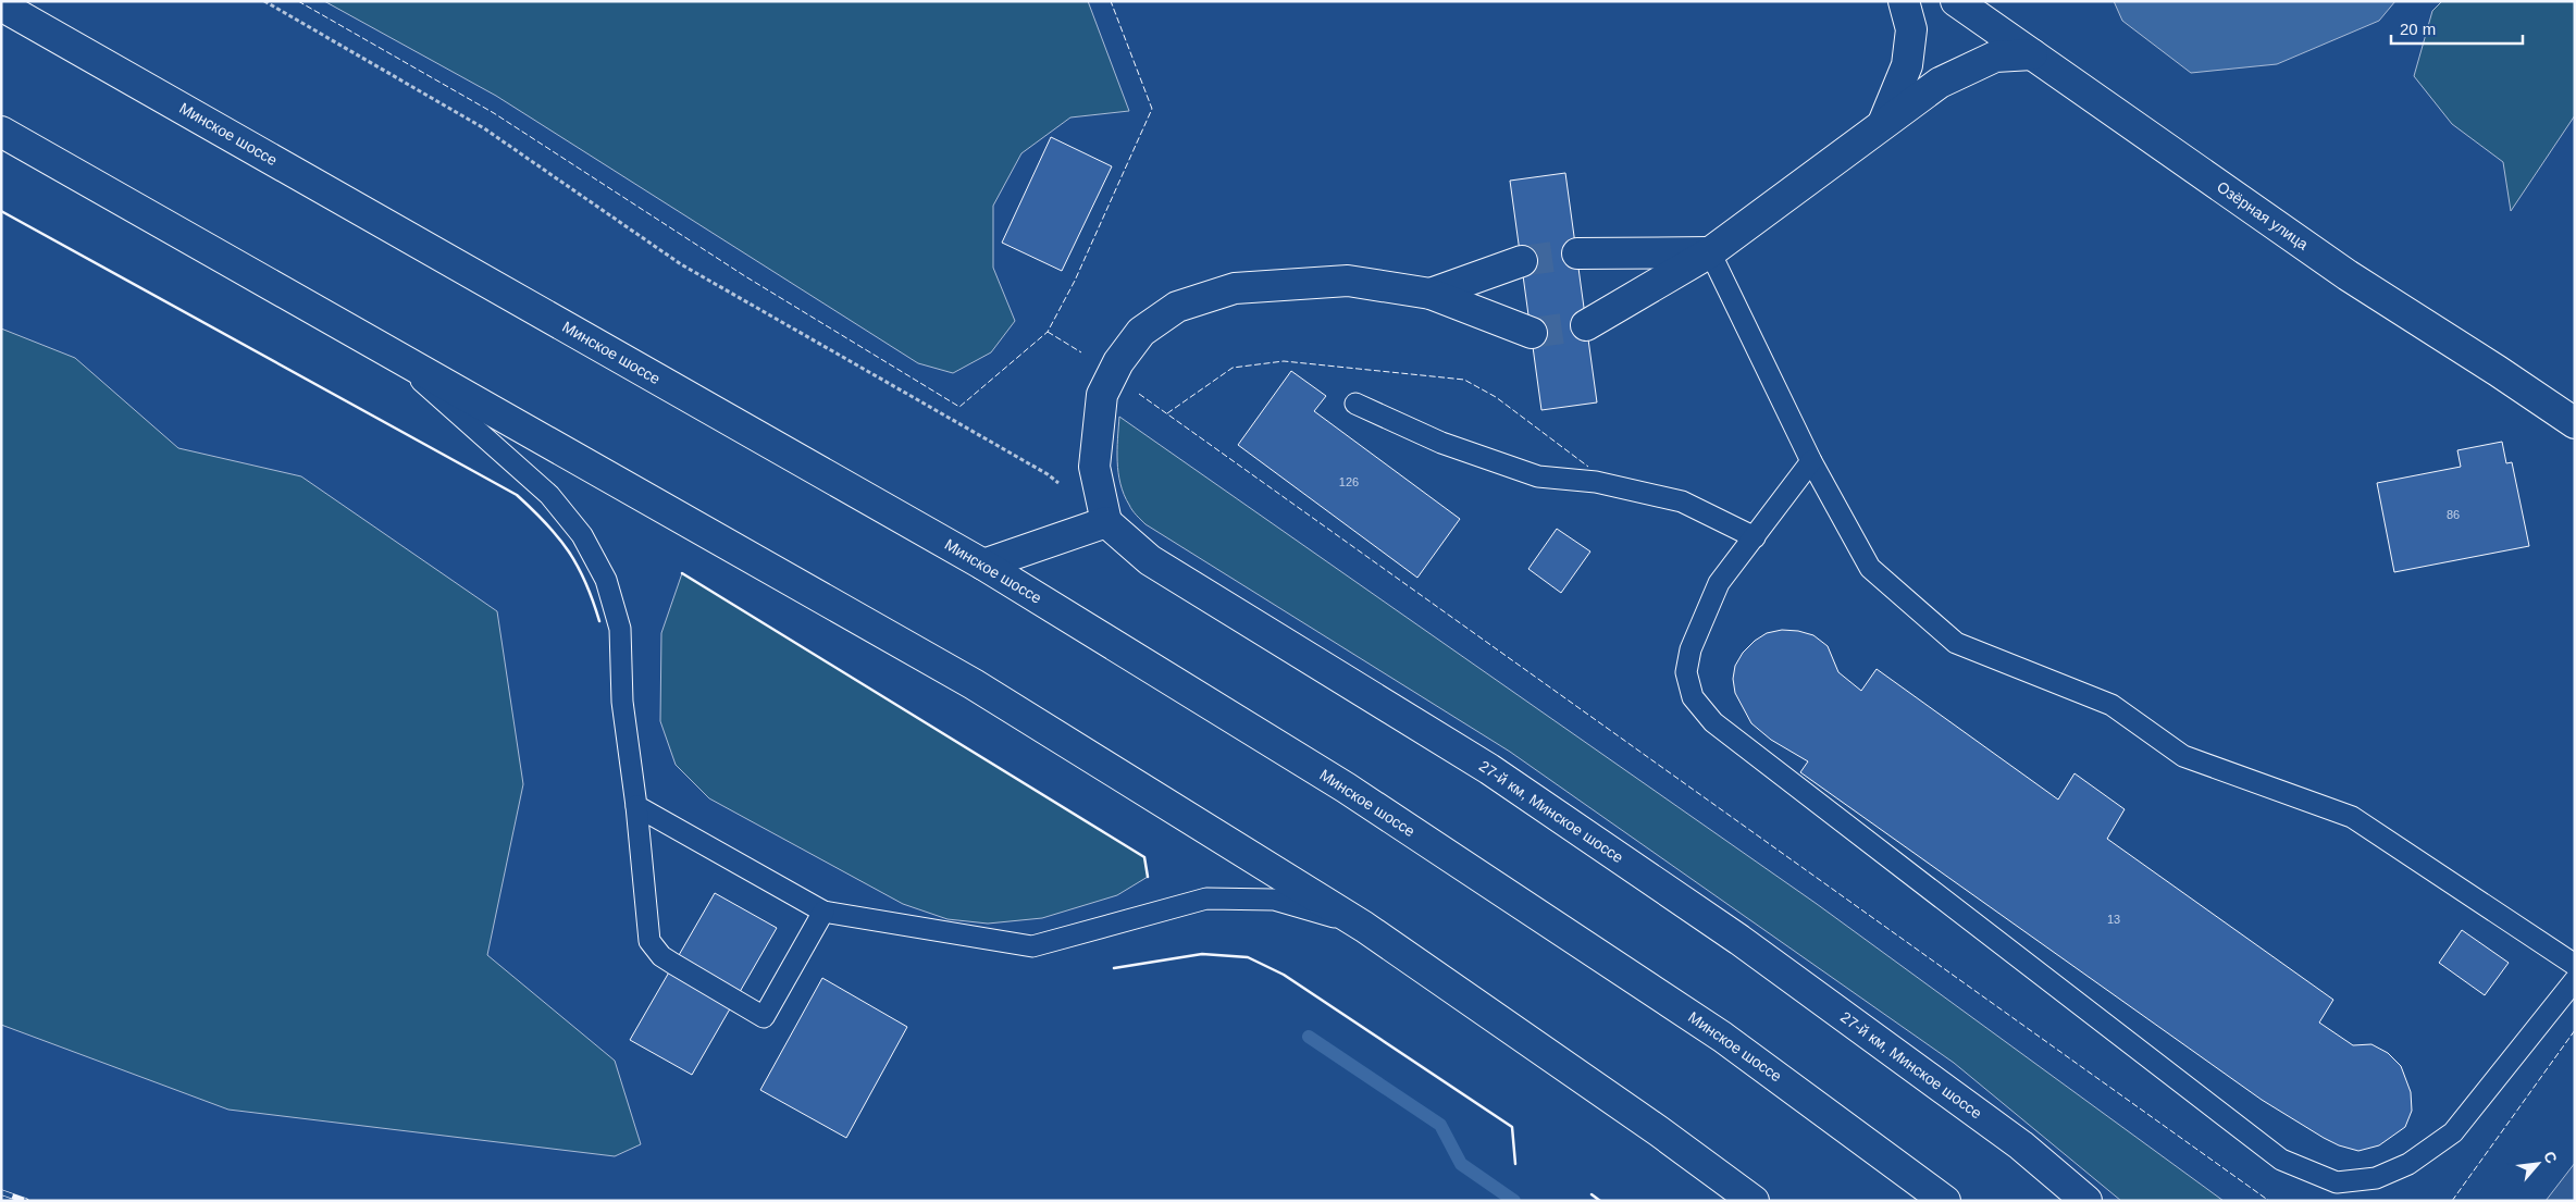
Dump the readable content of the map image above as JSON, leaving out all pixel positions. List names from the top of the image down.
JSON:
{
  "streets": {
    "main road": ["Минское шоссе", "Озёрная улица", "27-й км, Минское шоссе"]
  },
  "house_numbers": ["126", "86", "13"],
  "scale_bar": "20 m",
  "north": "top right"
}
